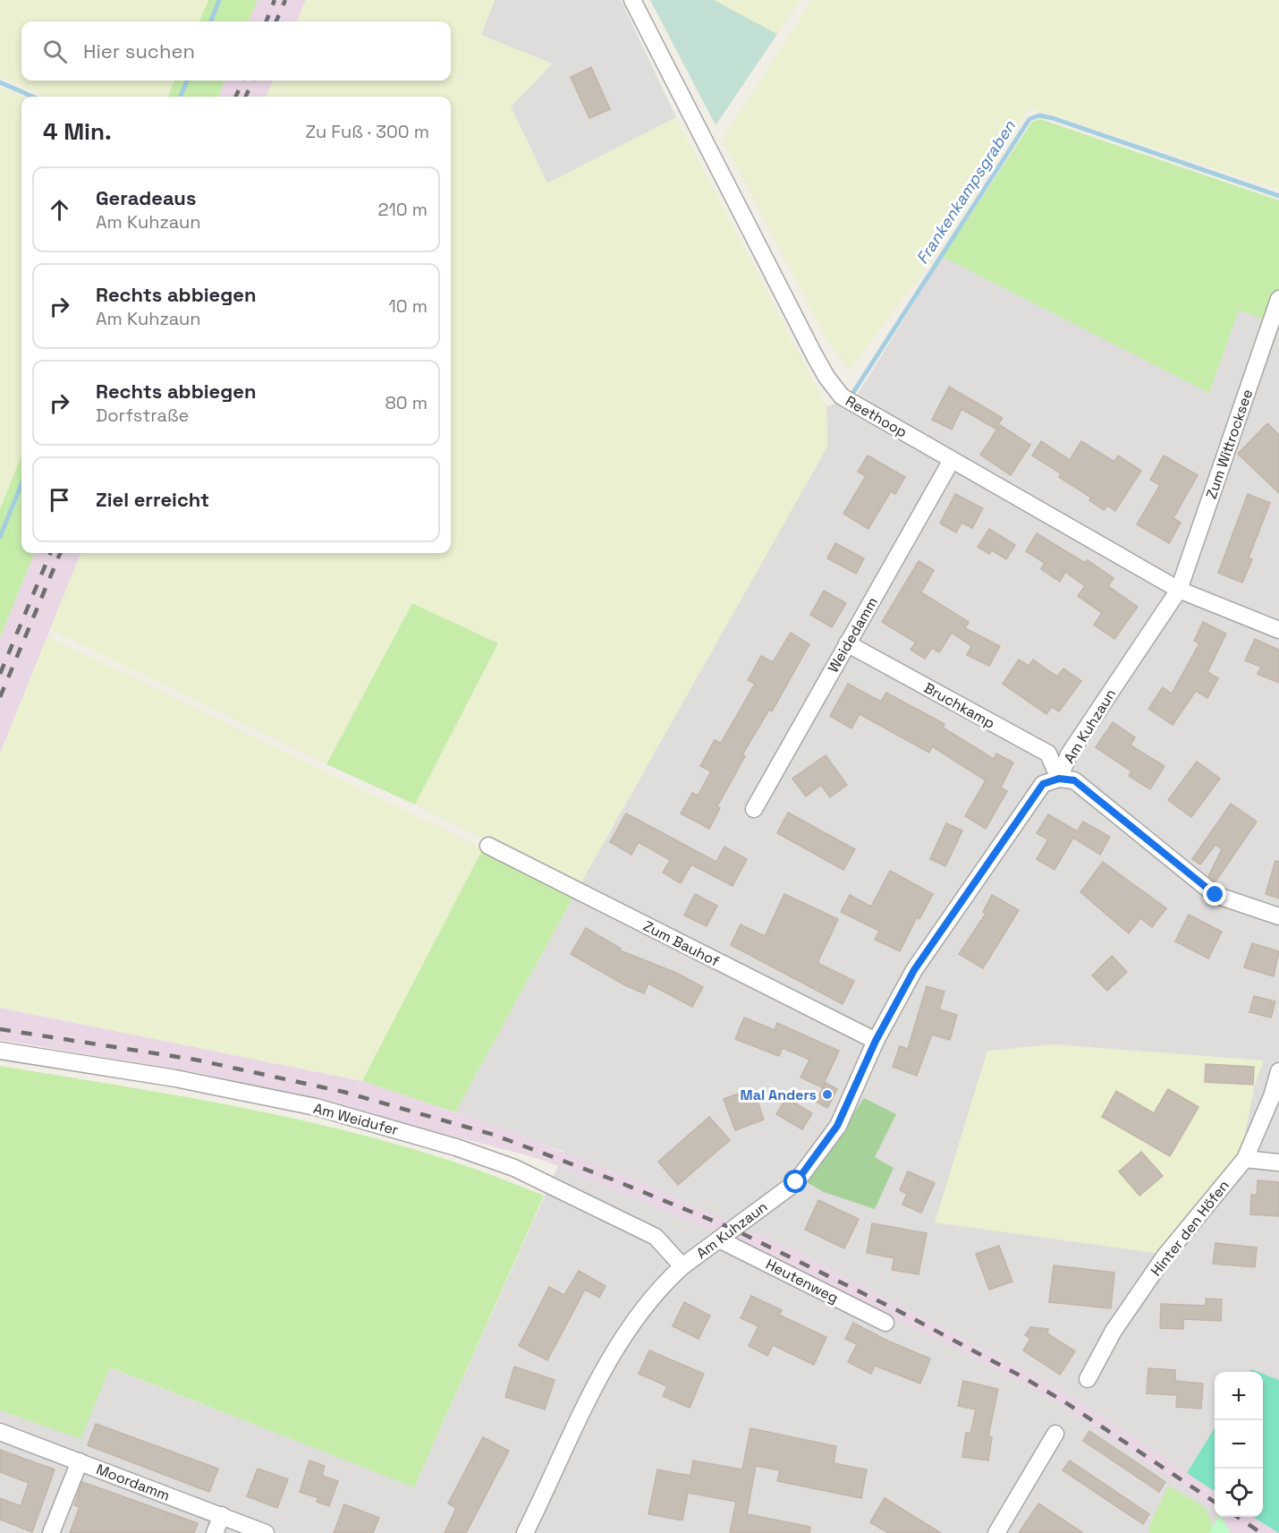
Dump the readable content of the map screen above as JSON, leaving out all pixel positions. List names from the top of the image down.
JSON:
{
  "streets": {
    "street": [
      "Reethoop",
      "Zum Wittrocksee",
      "Weidedamm",
      "Bruchkamp",
      "Am Kuhzaun",
      "Zum Bauhof",
      "Am Weidufer",
      "Hinter den Höfen",
      "Heutenweg",
      "Moordamm"
    ]
  },
  "crossings": [
    ["Reethoop", "Zum Wittrocksee"],
    ["Reethoop", "Weidedamm"],
    ["Reethoop", "Am Kuhzaun"],
    ["Zum Wittrocksee", "Am Kuhzaun"],
    ["Weidedamm", "Bruchkamp"],
    ["Bruchkamp", "Am Kuhzaun"],
    ["Am Kuhzaun", "Zum Bauhof"],
    ["Am Kuhzaun", "Am Weidufer"],
    ["Am Kuhzaun", "Heutenweg"]
  ],
  "water": ["Frankenkampsgraben"],
  "places": ["Mal Anders"],
  "page": {
    "search": "Hier suchen",
    "heading": ["4 Min.", "Zu Fuß · 300 m"],
    "list": [
      ["Geradeaus", "Am Kuhzaun", "210 m"],
      ["Rechts abbiegen", "Am Kuhzaun", "10 m"],
      ["Rechts abbiegen", "Dorfstraße", "80 m"],
      "Ziel erreicht"
    ],
    "map_buttons": ["+", "−"]
  }
}
